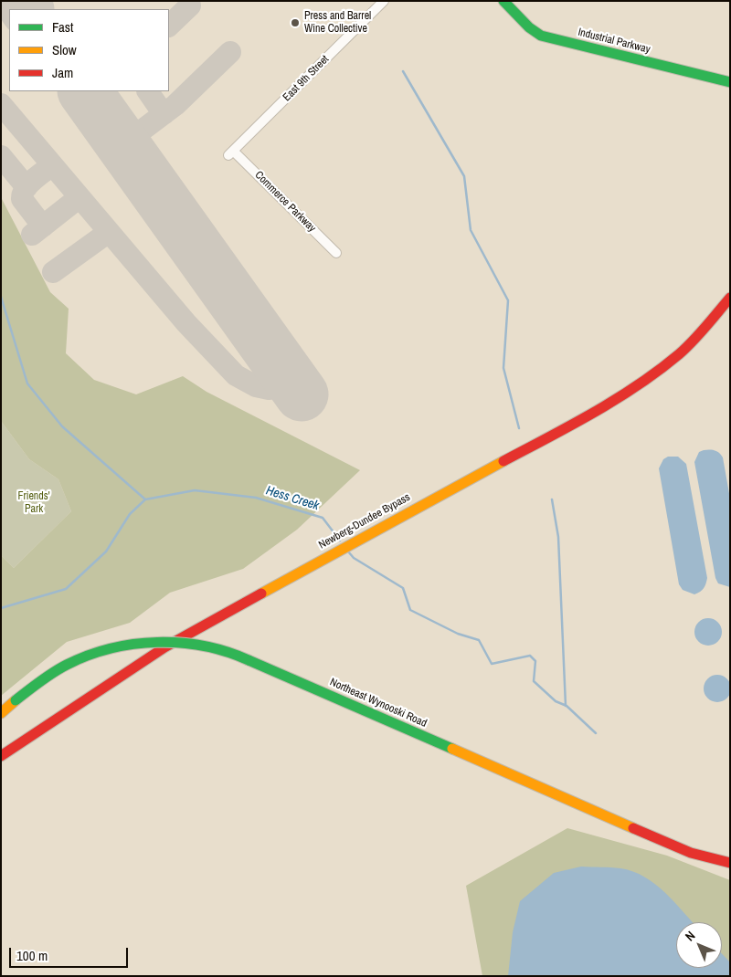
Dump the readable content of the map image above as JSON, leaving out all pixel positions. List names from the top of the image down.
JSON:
{
  "streets": {
    "main road": ["Industrial Parkway", "Newberg-Dundee Bypass", "Northeast Wynooski Road"],
    "street": ["East 9th Street", "Commerce Parkway"]
  },
  "crossings": [
    ["East 9th Street", "Commerce Parkway"]
  ],
  "water": ["Hess Creek"],
  "parks": ["Friends' Park"],
  "places": ["Press and Barrel Wine Collective"],
  "legend": ["Fast", "Slow", "Jam"],
  "scale_bar": "100 m",
  "north": "top left"
}
